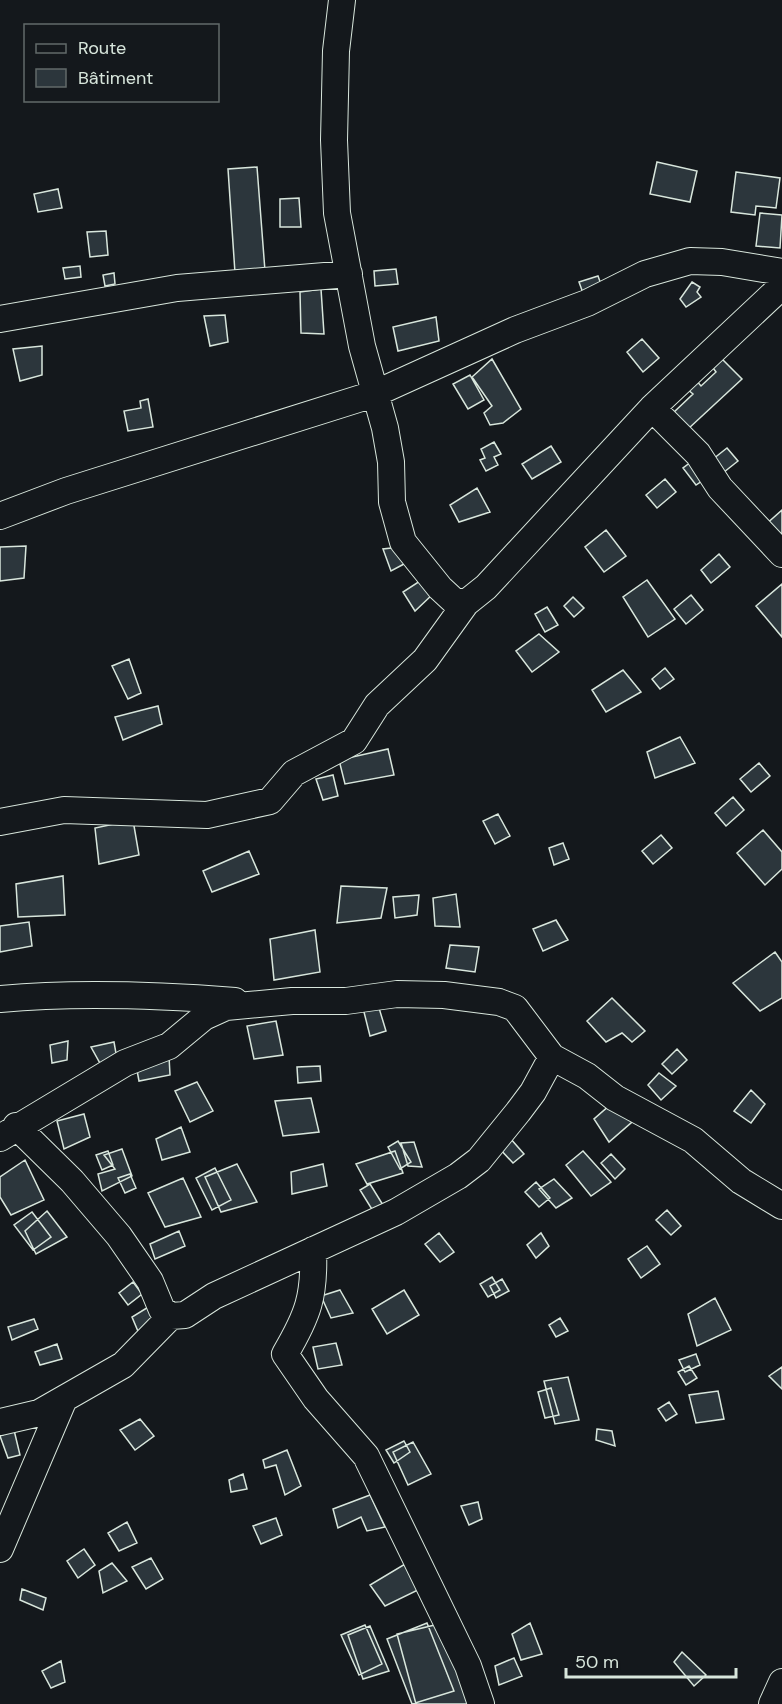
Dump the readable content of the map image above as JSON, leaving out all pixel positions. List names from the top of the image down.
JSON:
{
  "legend": ["Route", "Bâtiment"],
  "scale_bar": "50 m"
}
